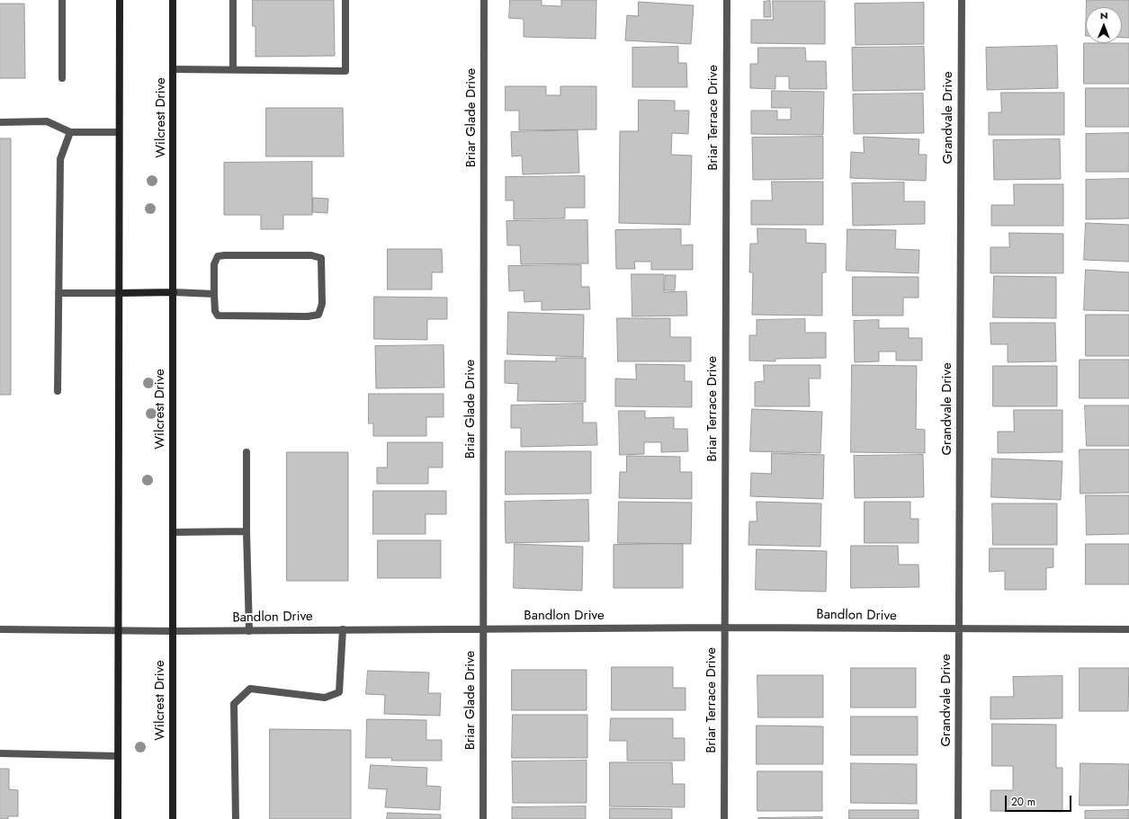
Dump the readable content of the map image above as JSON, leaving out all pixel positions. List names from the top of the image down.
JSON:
{
  "streets": {
    "main road": ["Wilcrest Drive"],
    "street": [
      "Briar Glade Drive",
      "Briar Terrace Drive",
      "Grandvale Drive",
      "Bandlon Drive"
    ]
  },
  "crossings": [
    ["Wilcrest Drive", "Bandlon Drive"],
    ["Briar Glade Drive", "Bandlon Drive"],
    ["Briar Terrace Drive", "Bandlon Drive"],
    ["Grandvale Drive", "Bandlon Drive"]
  ],
  "scale_bar": "20 m",
  "north": "top"
}
